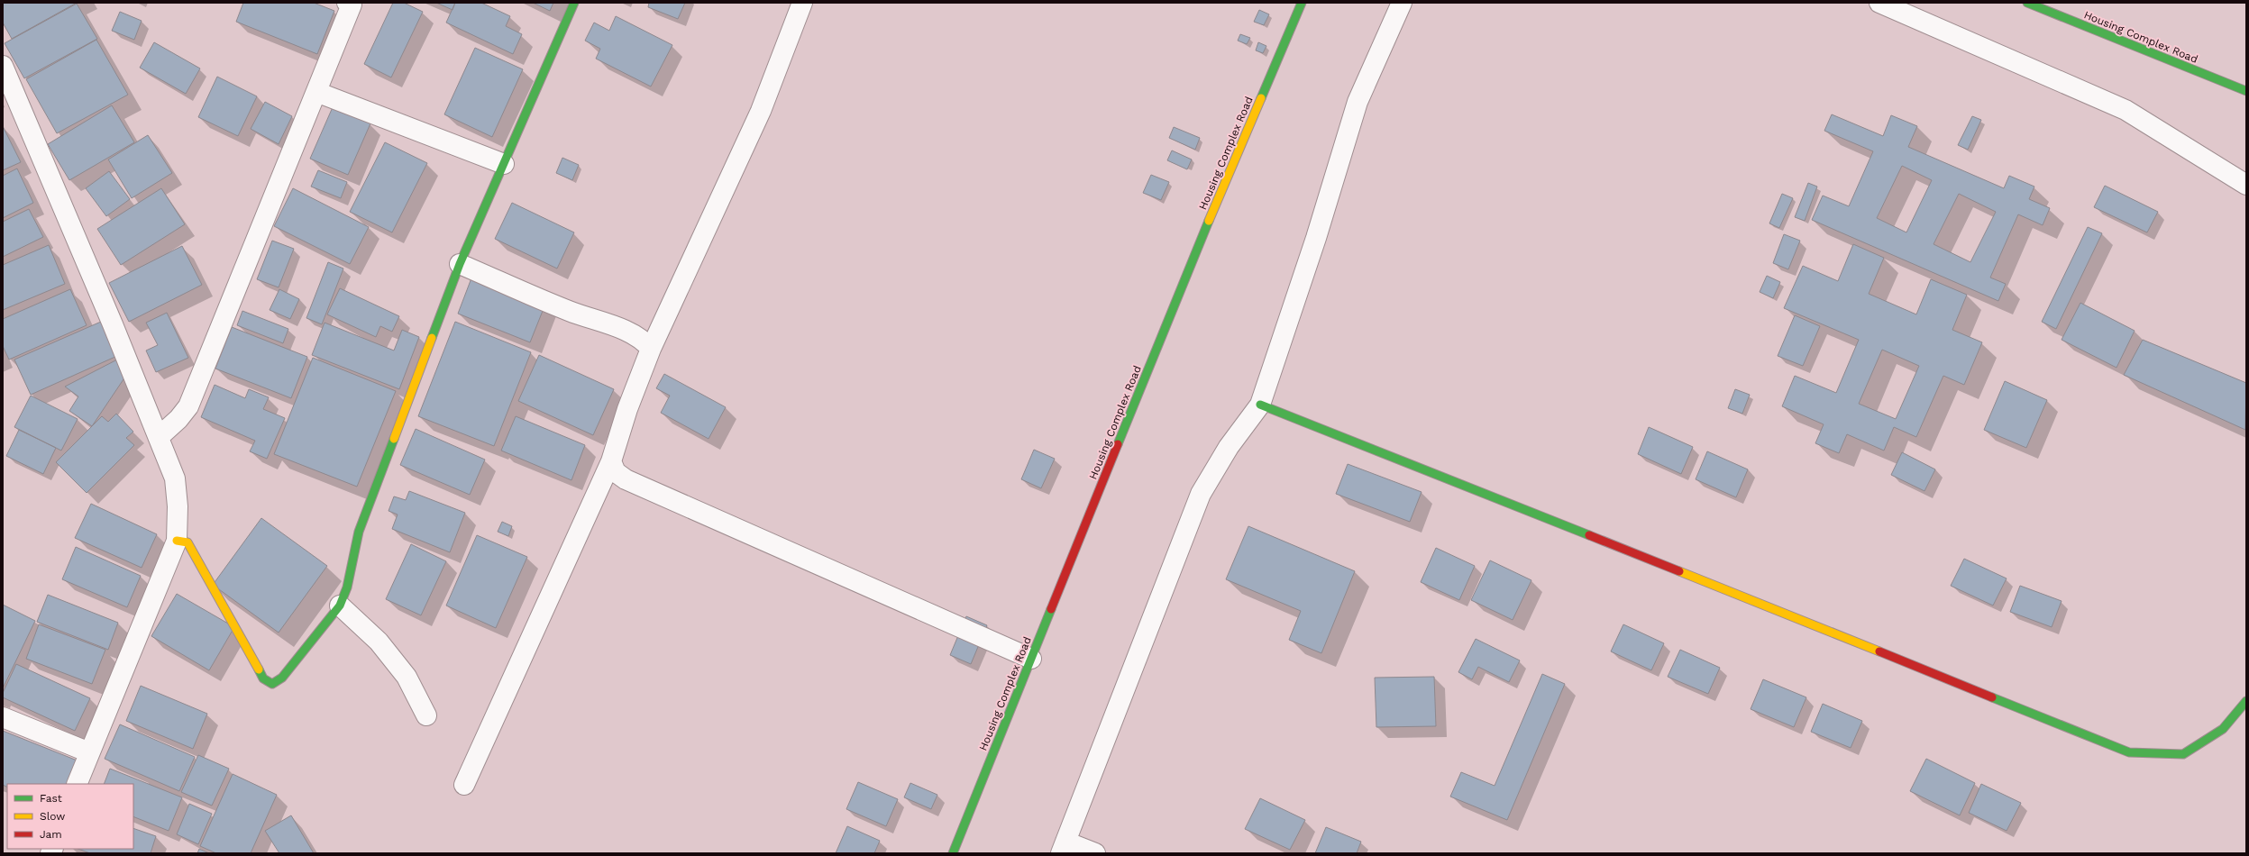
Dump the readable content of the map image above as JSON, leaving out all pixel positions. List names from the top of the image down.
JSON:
{
  "streets": {
    "street": ["Housing Complex Road"]
  },
  "legend": ["Fast", "Slow", "Jam"]
}
